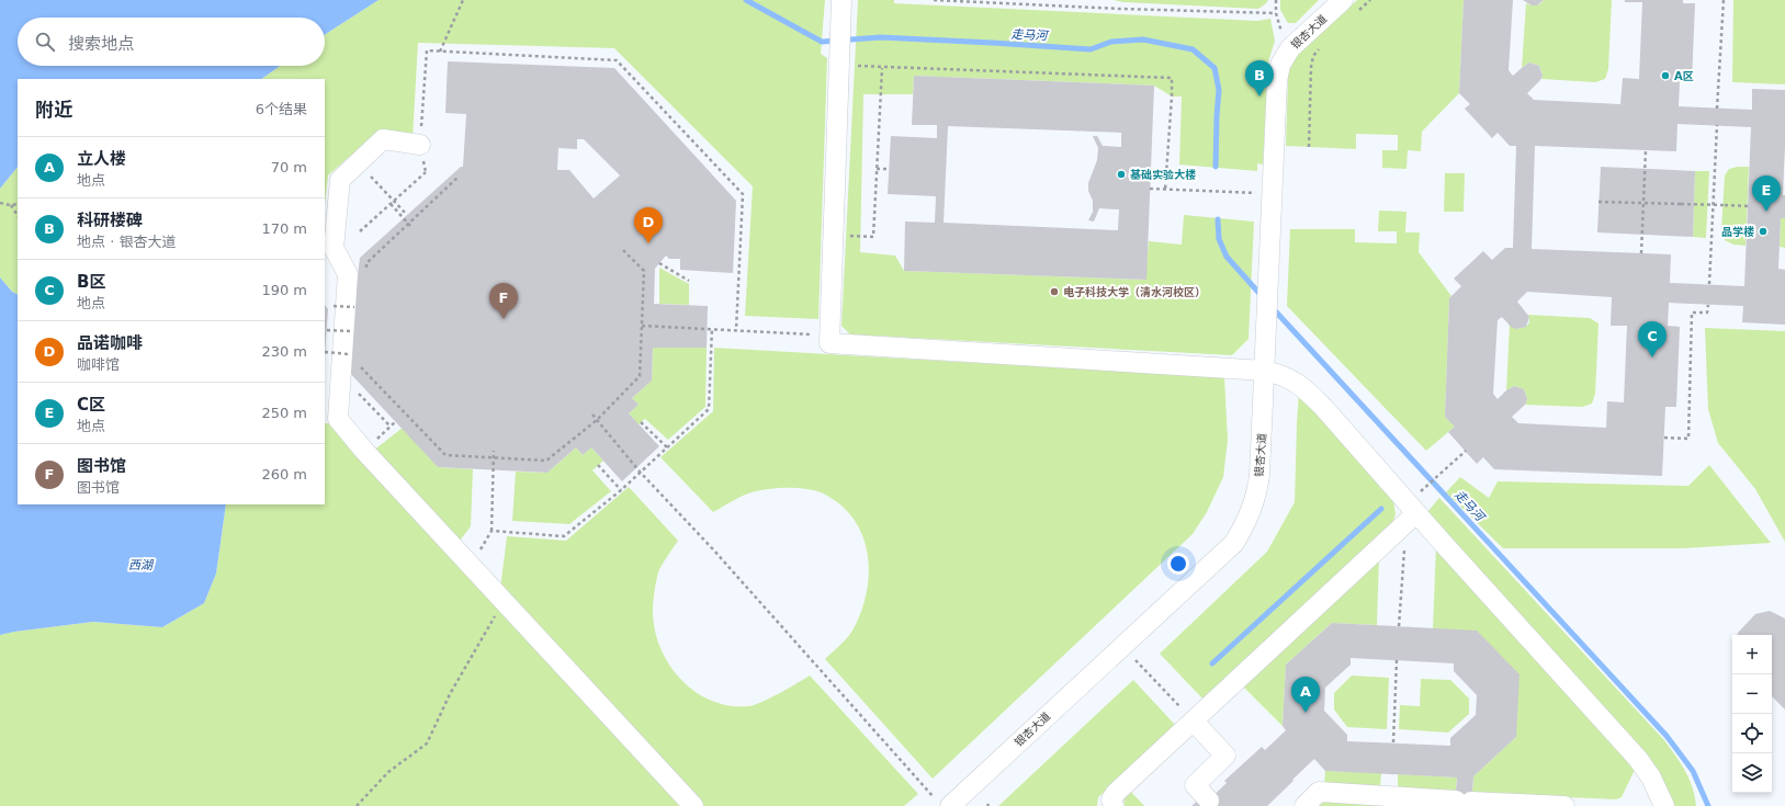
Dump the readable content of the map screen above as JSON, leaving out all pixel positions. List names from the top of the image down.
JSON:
{
  "streets": {
    "street": ["银杏大道"]
  },
  "water": ["走马河", "西湖"],
  "places": [
    "A区",
    "基础实验大楼",
    "品学楼",
    "电子科技大学（清水河校区）"
  ],
  "page": {
    "search": "搜索地点",
    "pins": [
      "B",
      "E",
      "D",
      "F",
      "C",
      "A"
    ],
    "heading": ["附近", "6个结果"],
    "list": [
      {
        "mark": "A",
        "name": "立人楼",
        "note": "地点",
        "value": "70 m"
      },
      {
        "mark": "B",
        "name": "科研楼碑",
        "note": "地点 · 银杏大道",
        "value": "170 m"
      },
      {
        "mark": "C",
        "name": "B区",
        "note": "地点",
        "value": "190 m"
      },
      {
        "mark": "D",
        "name": "品诺咖啡",
        "note": "咖啡馆",
        "value": "230 m"
      },
      {
        "mark": "E",
        "name": "C区",
        "note": "地点",
        "value": "250 m"
      },
      {
        "mark": "F",
        "name": "图书馆",
        "note": "图书馆",
        "value": "260 m"
      }
    ],
    "map_buttons": ["+", "−"]
  }
}
